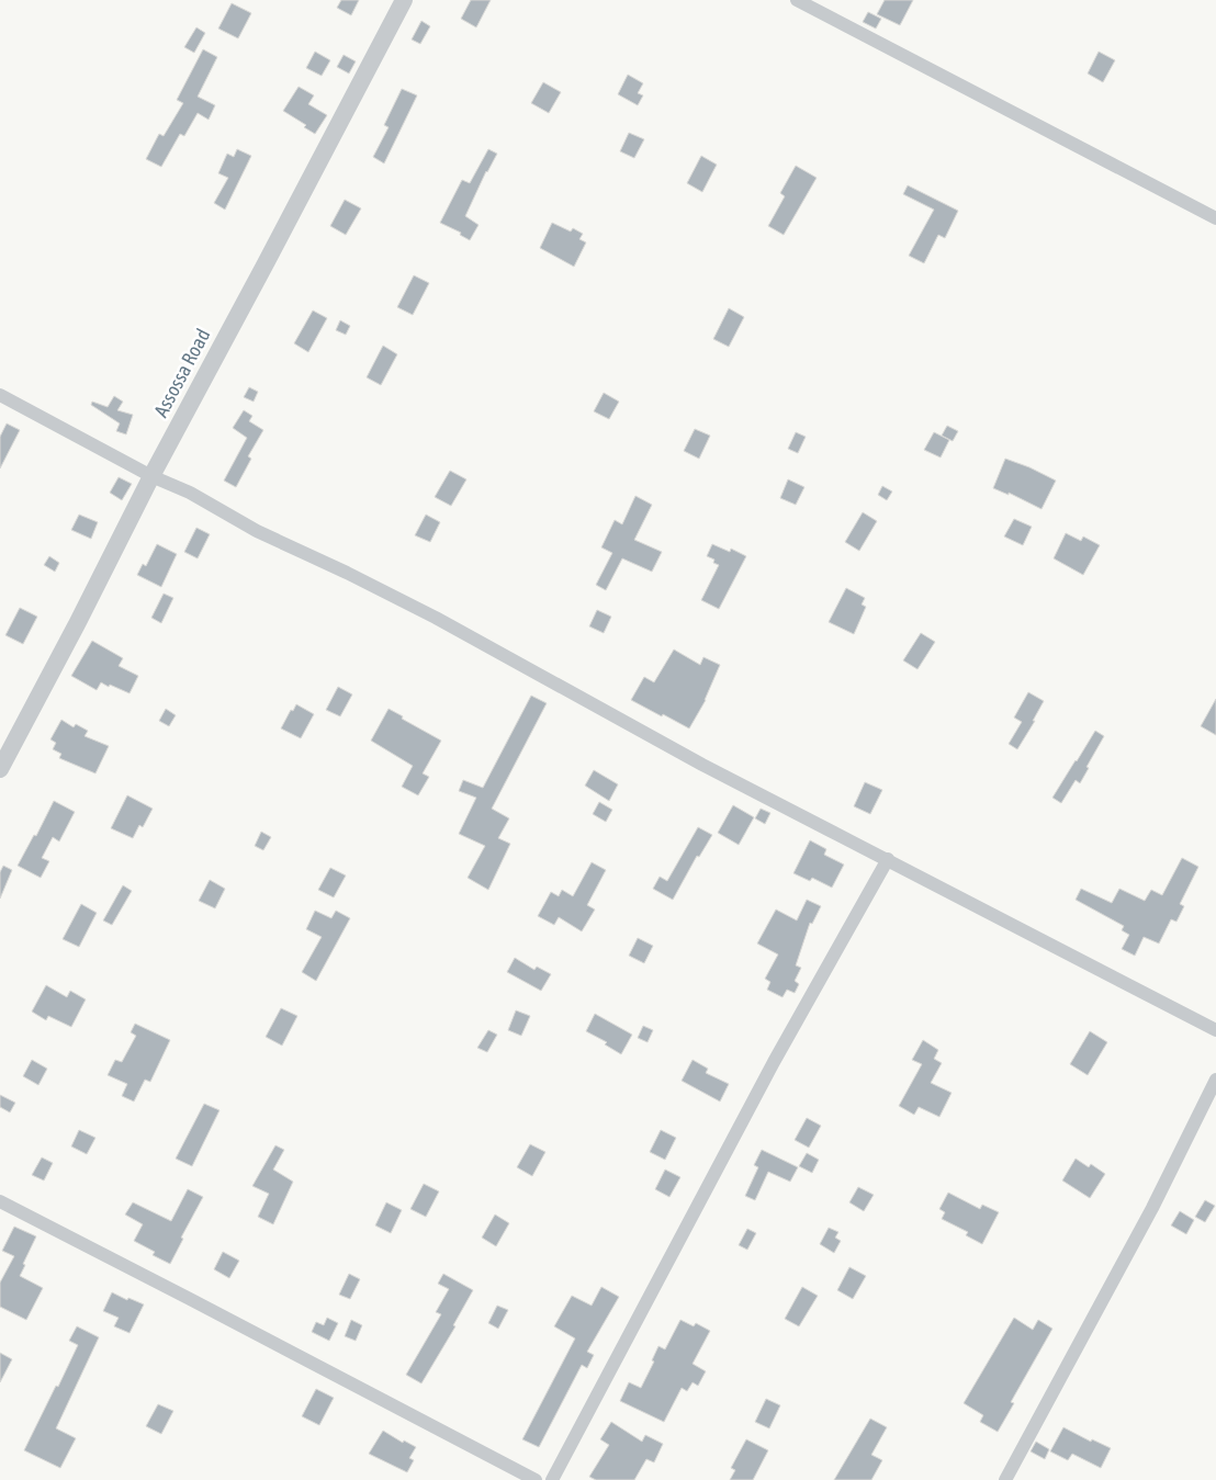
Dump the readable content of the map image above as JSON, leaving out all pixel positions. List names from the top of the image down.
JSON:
{
  "streets": {
    "street": ["Assossa Road"]
  }
}
